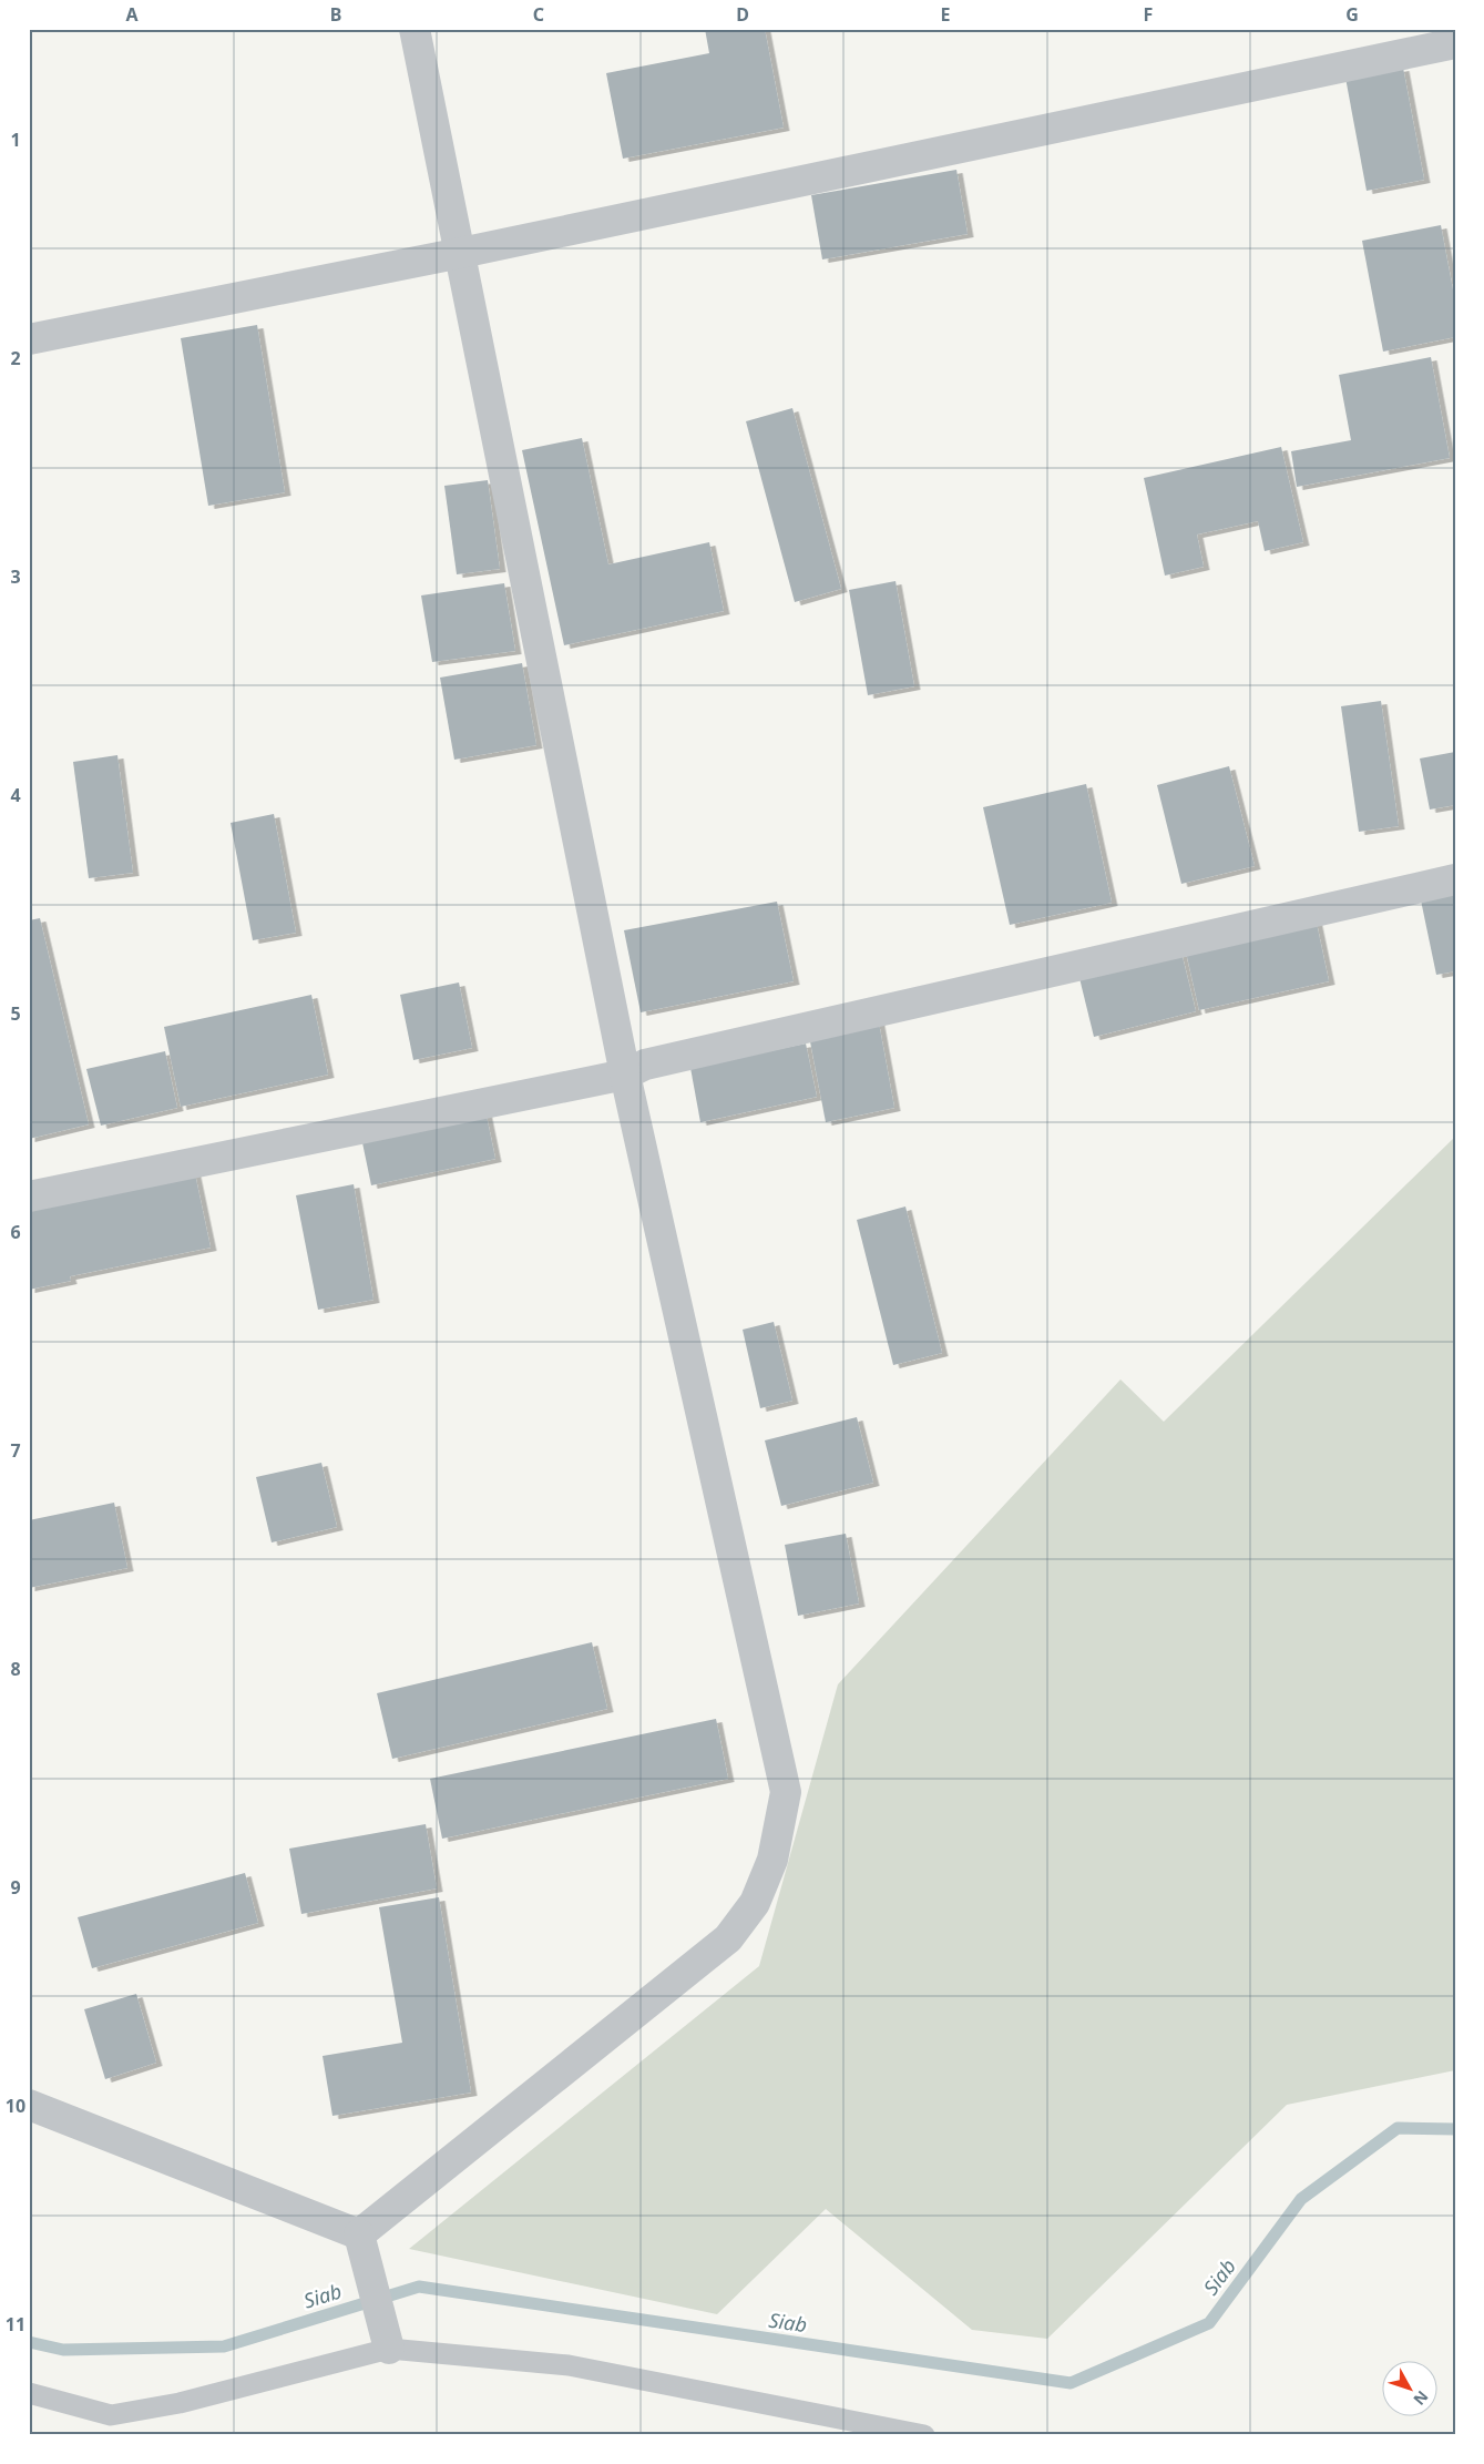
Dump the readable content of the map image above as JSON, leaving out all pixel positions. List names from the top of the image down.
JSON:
{
  "water": ["Siab"],
  "north": "bottom right",
  "grid": {
    "columns": [
      "A",
      "B",
      "C",
      "D",
      "E",
      "F",
      "G"
    ],
    "rows": [
      "1",
      "2",
      "3",
      "4",
      "5",
      "6",
      "7",
      "8",
      "9",
      "10",
      "11"
    ]
  }
}
